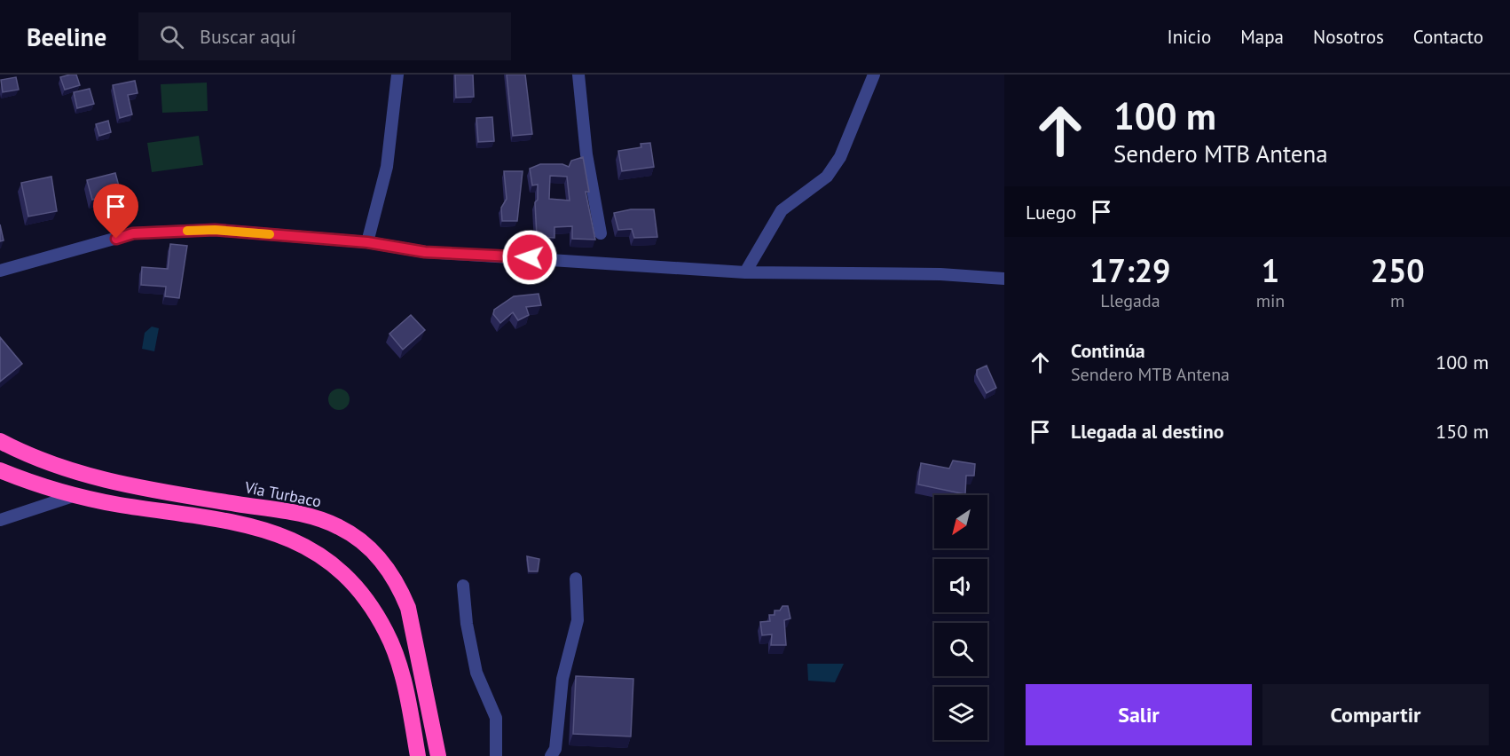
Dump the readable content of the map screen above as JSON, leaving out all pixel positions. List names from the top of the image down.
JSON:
{
  "streets": {
    "highway": ["Vía Turbaco"]
  },
  "north": "bottom left",
  "page": {
    "header": "Beeline",
    "search": "Buscar aquí",
    "nav": [
      "Inicio",
      "Mapa",
      "Nosotros",
      "Contacto"
    ],
    "turn": ["100 m", "Sendero MTB Antena"],
    "then": "Luego",
    "eta": [
      "17:29",
      "Llegada",
      "1",
      "min",
      "250",
      "m"
    ],
    "list": [
      {
        "name": "Continúa",
        "note": "Sendero MTB Antena",
        "value": "100 m"
      },
      {
        "name": "Llegada al destino",
        "value": "150 m"
      }
    ],
    "buttons": ["Salir", "Compartir"]
  }
}
